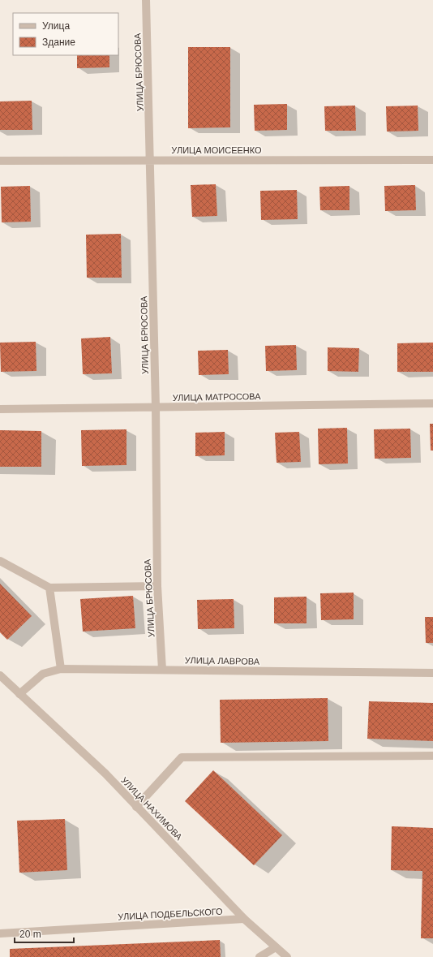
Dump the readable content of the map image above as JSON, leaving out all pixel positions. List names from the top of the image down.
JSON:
{
  "streets": {
    "street": [
      "УЛИЦА БРЮСОВА",
      "УЛИЦА МОИСЕЕНКО",
      "УЛИЦА МАТРОСОВА",
      "УЛИЦА ЛАВРОВА",
      "УЛИЦА НАХИМОВА",
      "УЛИЦА ПОДБЕЛЬСКОГО"
    ]
  },
  "crossings": [
    ["УЛИЦА БРЮСОВА", "УЛИЦА МОИСЕЕНКО"],
    ["УЛИЦА БРЮСОВА", "УЛИЦА МАТРОСОВА"],
    ["УЛИЦА БРЮСОВА", "УЛИЦА ЛАВРОВА"],
    ["УЛИЦА ЛАВРОВА", "УЛИЦА НАХИМОВА"],
    ["УЛИЦА НАХИМОВА", "УЛИЦА ПОДБЕЛЬСКОГО"]
  ],
  "legend": ["Улица", "Здание"],
  "scale_bar": "20 m"
}
